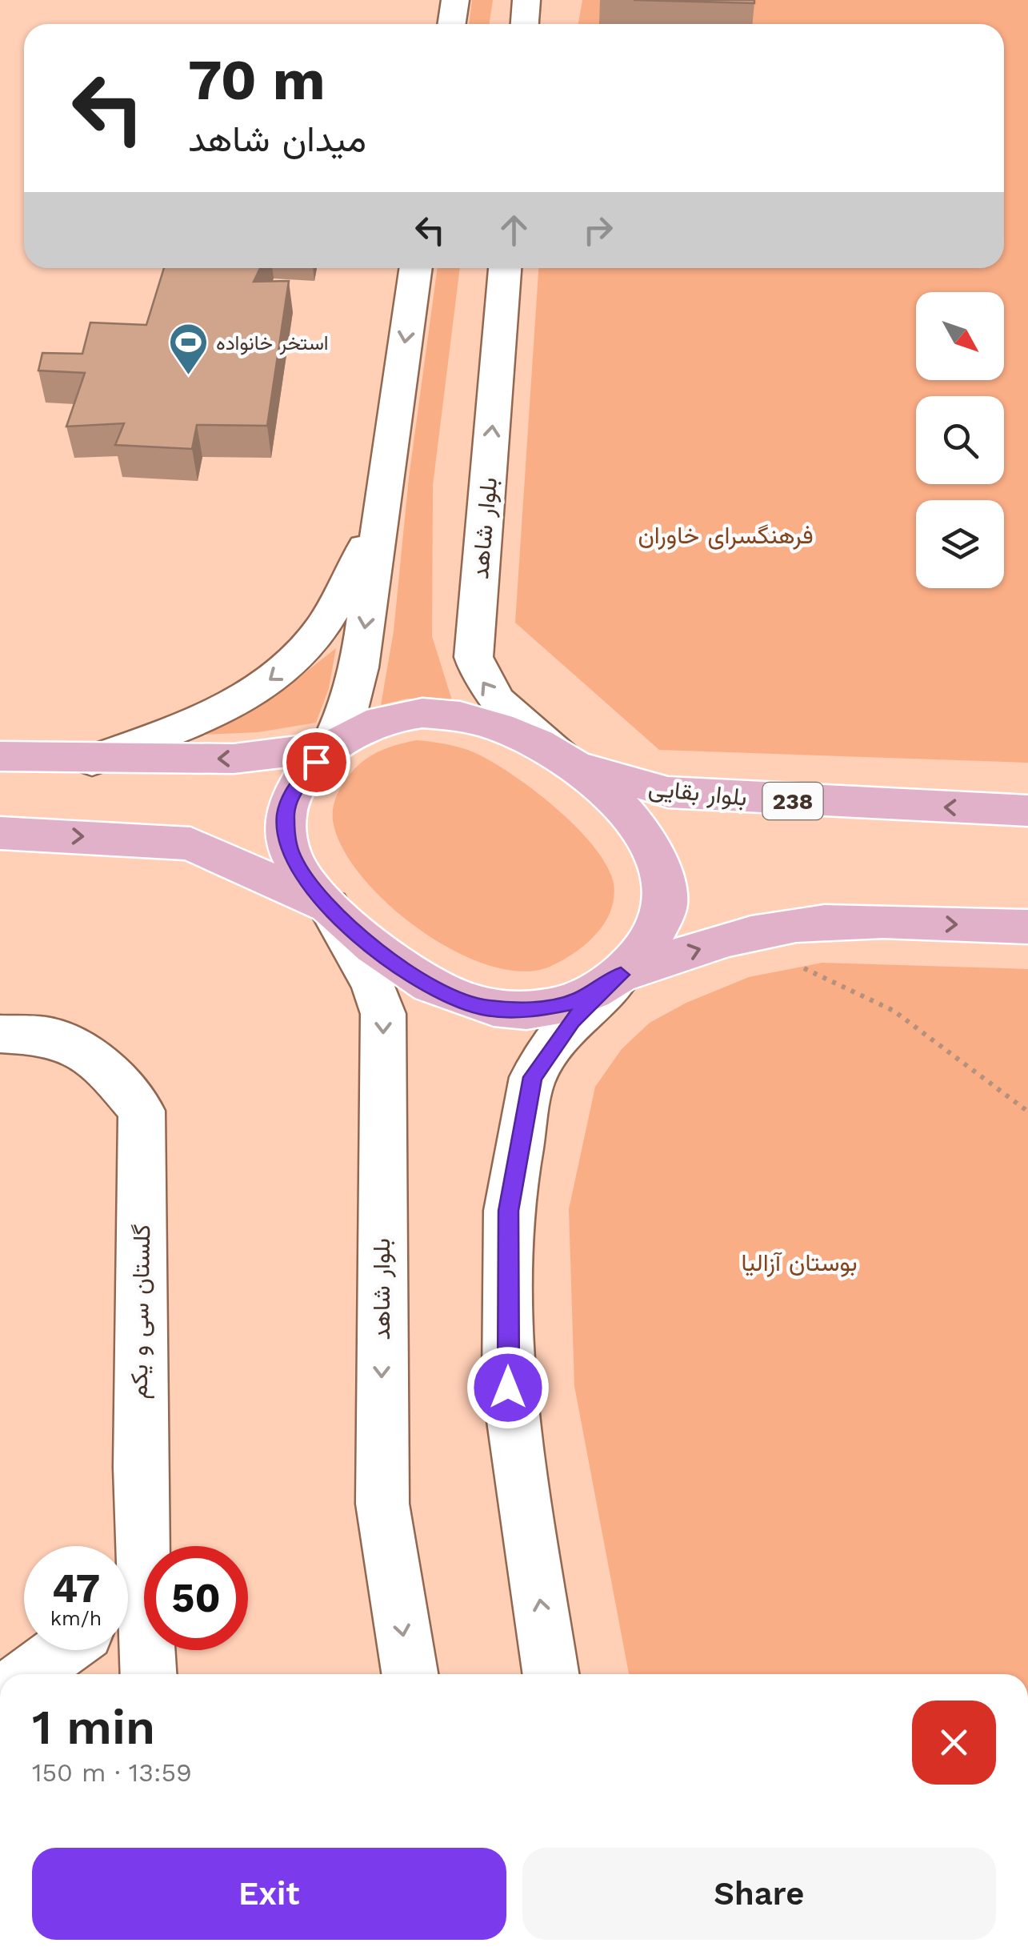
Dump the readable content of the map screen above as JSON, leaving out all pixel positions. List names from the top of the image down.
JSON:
{
  "streets": {
    "main road": [
      "بلوار شاهد",
      "بلوار بقایی",
      "238",
      "گلستان سی و یکم"
    ]
  },
  "crossings": [
    ["بلوار شاهد", "بلوار بقایی"]
  ],
  "parks": ["فرهنگسرای خاوران", "بوستان آزالیا"],
  "places": {
    "sports": ["استخر خانواده"]
  },
  "north": "bottom right",
  "page": {
    "turn": ["70 m", "میدان شاهد"],
    "speed": "47 km/h",
    "limit": "50",
    "heading": ["1 min", "150 m · 13:59"],
    "buttons": ["Exit", "Share"]
  }
}
